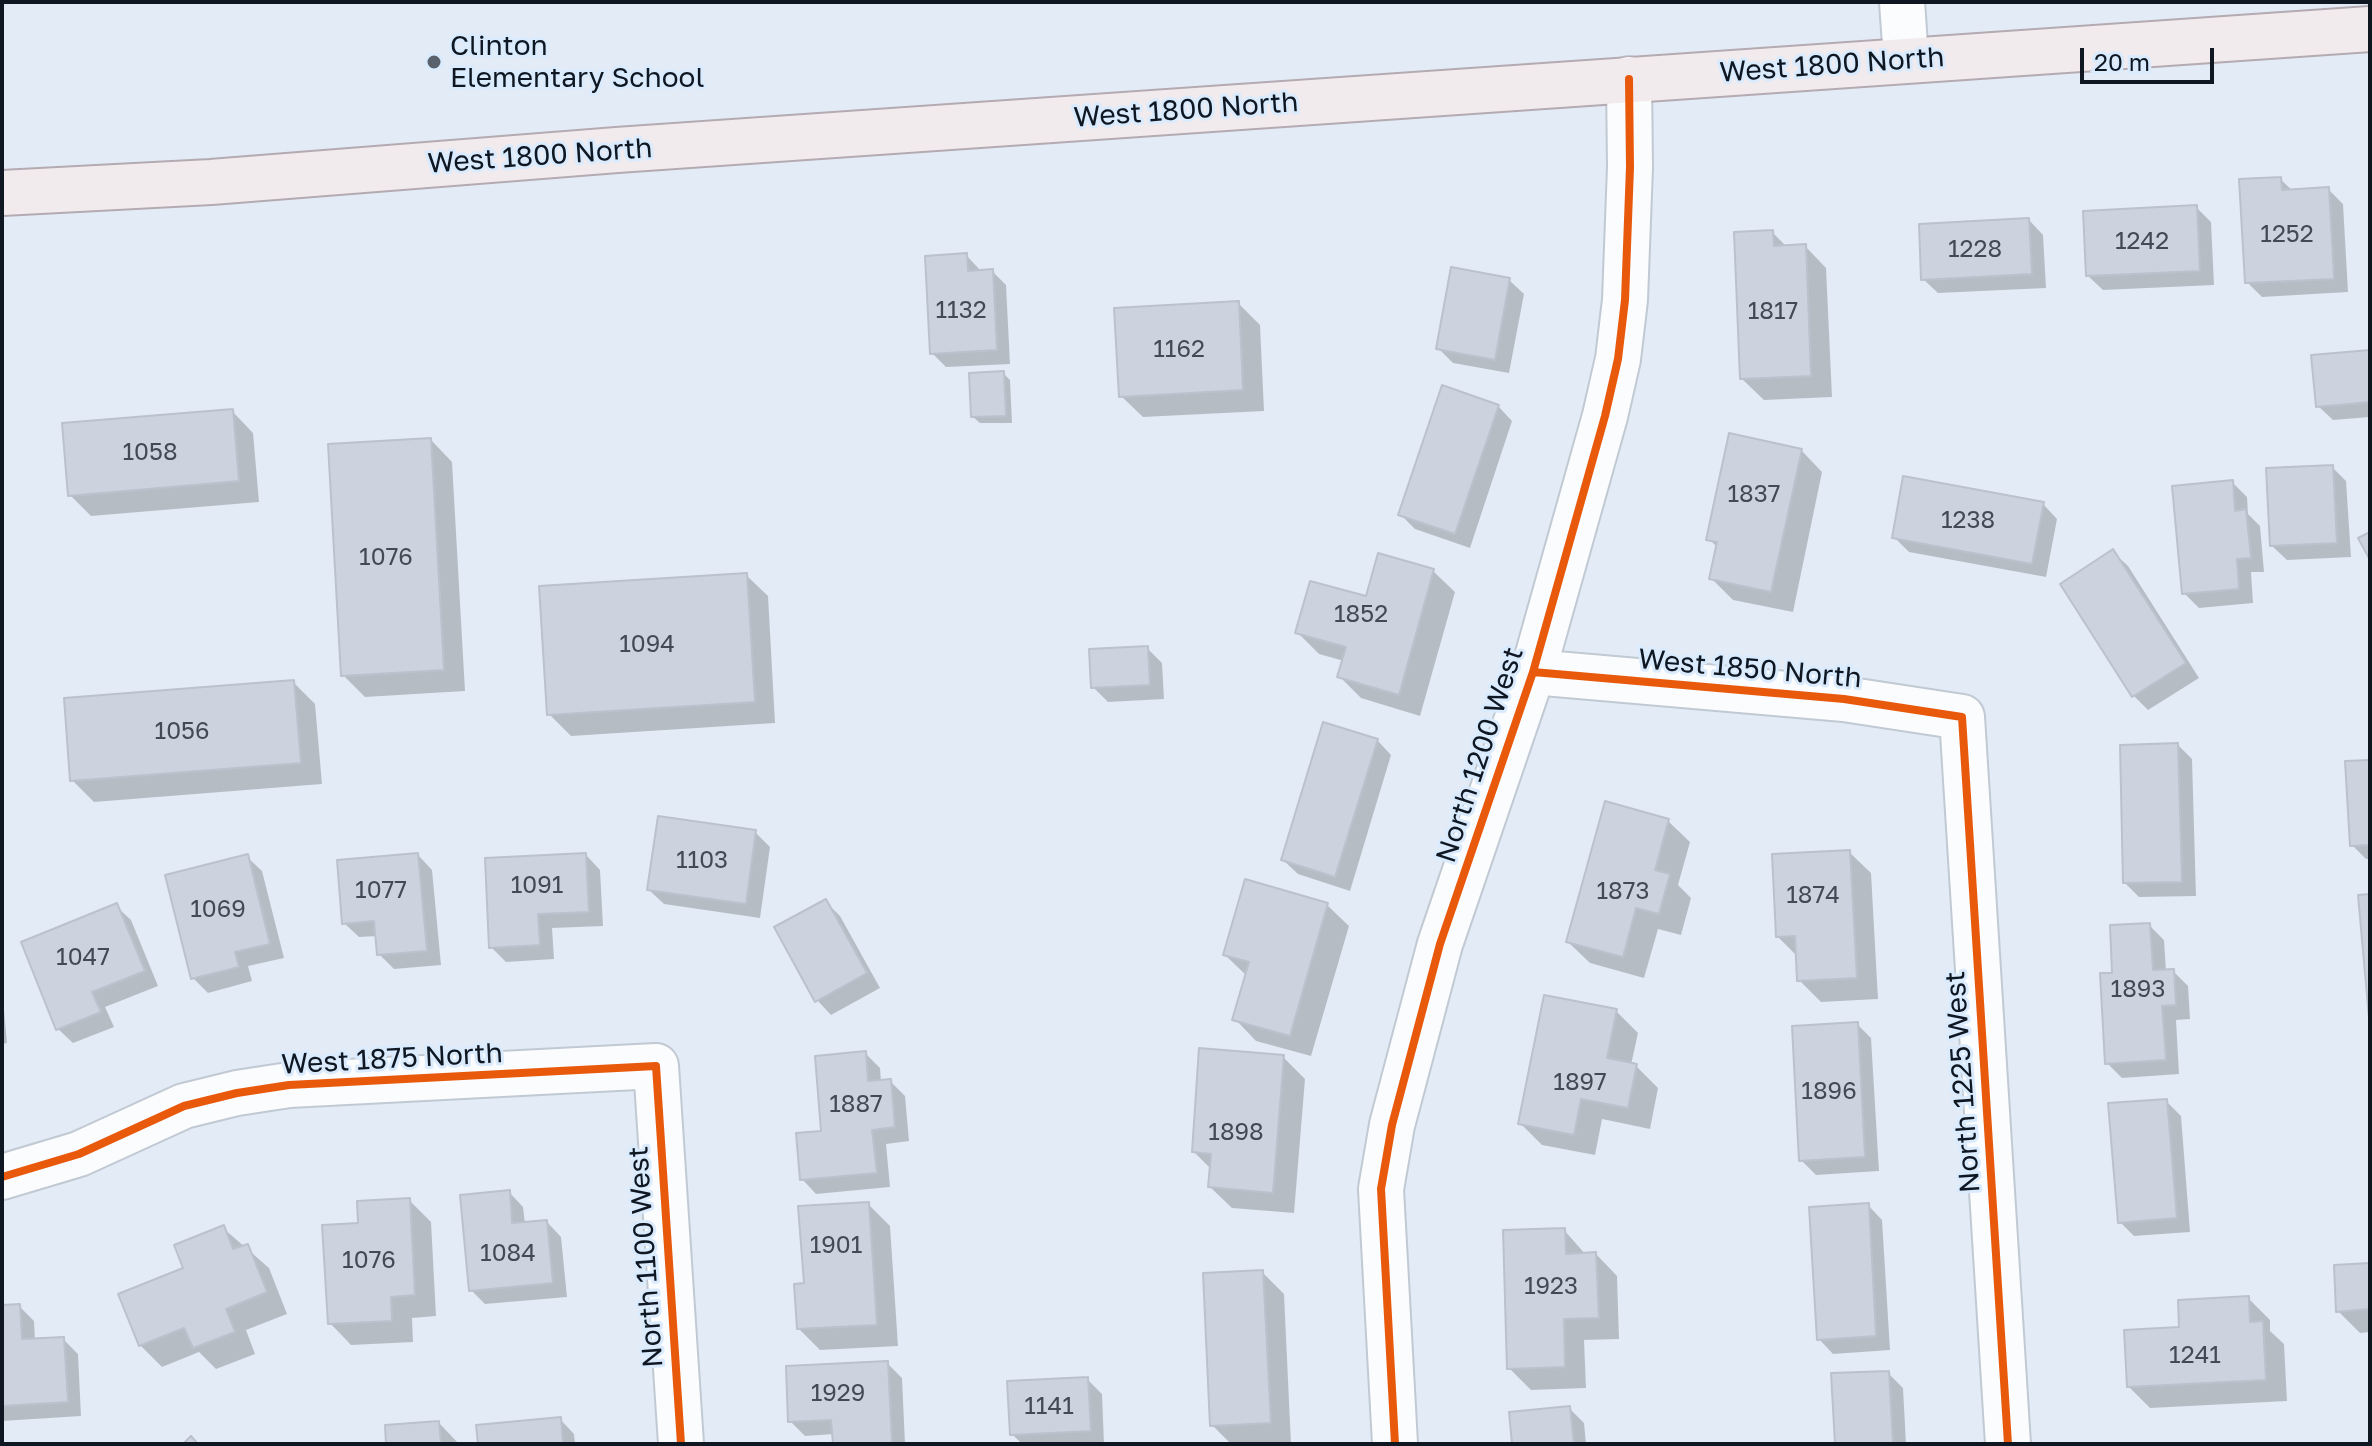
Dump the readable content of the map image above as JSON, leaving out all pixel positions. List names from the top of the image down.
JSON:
{
  "streets": {
    "main road": ["West 1800 North"],
    "street": [
      "West 1850 North",
      "North 1200 West",
      "West 1875 North",
      "North 1225 West",
      "North 1100 West"
    ]
  },
  "crossings": [
    ["West 1800 North", "North 1200 West"],
    ["West 1850 North", "North 1200 West"],
    ["West 1850 North", "North 1225 West"],
    ["West 1875 North", "North 1100 West"]
  ],
  "places": ["Clinton Elementary School"],
  "house_numbers": [
    "1252",
    "1242",
    "1228",
    "1132",
    "1817",
    "1162",
    "1058",
    "1837",
    "1238",
    "1076",
    "1852",
    "1094",
    "1056",
    "1103",
    "1091",
    "1077",
    "1873",
    "1874",
    "1069",
    "1047",
    "1893",
    "1897",
    "1896",
    "1887",
    "1898",
    "1901",
    "1084",
    "1076",
    "1923",
    "1241",
    "1929",
    "1141"
  ],
  "scale_bar": "20 m"
}
